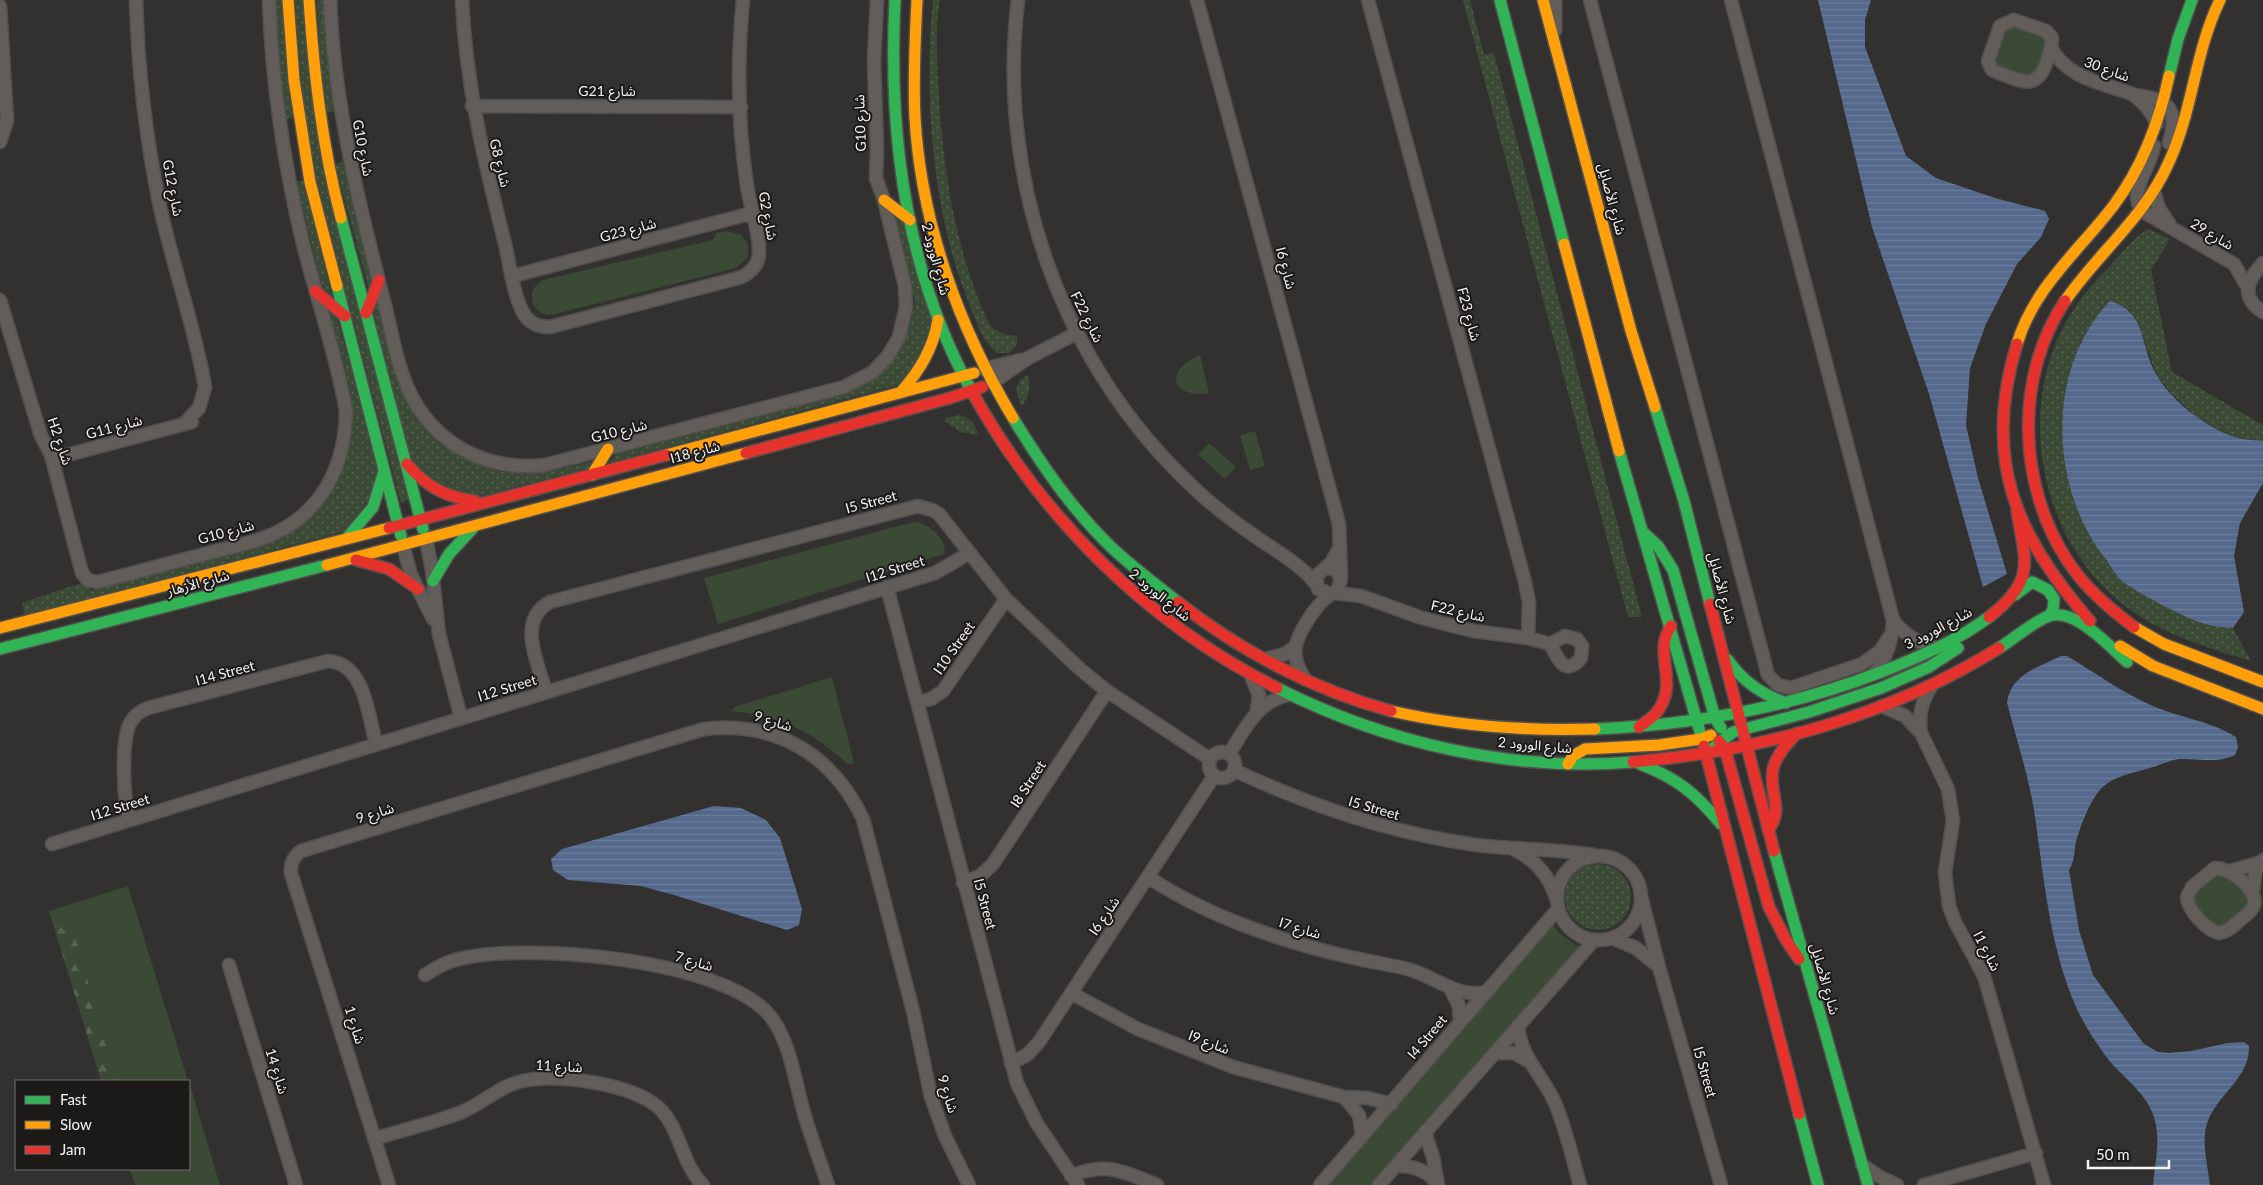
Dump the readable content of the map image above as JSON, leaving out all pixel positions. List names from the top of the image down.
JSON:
{
  "streets": {
    "street": [
      "شارع 30",
      "G21 شارع",
      "G10 شارع",
      "G8 شارع",
      "G12 شارع",
      "شارع الأصايل",
      "G2 شارع",
      "G23 شارع",
      "شارع 29",
      "شارع الورود 2",
      "I6 شارع",
      "F23 شارع",
      "F22 شارع",
      "G11 شارع",
      "H2 شارع",
      "I18 شارع",
      "I5 Street",
      "I12 Street",
      "شارع الأزهار",
      "شارع الورود 3",
      "I10 Street",
      "I14 Street",
      "شارع 9",
      "I8 Street",
      "I7 شارع",
      "I1 شارع",
      "شارع 7",
      "شارع 1",
      "I4 Street",
      "I9 شارع",
      "شارع 11",
      "شارع 14"
    ]
  },
  "crossings": [
    ["G21 شارع", "G8 شارع"],
    ["G21 شارع", "G2 شارع"],
    ["G10 شارع", "H2 شارع"],
    ["G8 شارع", "G2 شارع"],
    ["G8 شارع", "G23 شارع"],
    ["G12 شارع", "G11 شارع"],
    ["شارع الأصايل", "شارع الورود 2"],
    ["G2 شارع", "G23 شارع"],
    ["شارع الورود 2", "I18 شارع"],
    ["شارع الورود 2", "شارع الورود 3"],
    ["I6 شارع", "F22 شارع"],
    ["I6 شارع", "I5 Street"],
    ["I6 شارع", "I7 شارع"],
    ["I6 شارع", "I9 شارع"],
    ["F23 شارع", "F22 شارع"],
    ["G11 شارع", "H2 شارع"],
    ["I18 شارع", "شارع الأزهار"],
    ["I5 Street", "I12 Street"],
    ["I5 Street", "I10 Street"],
    ["I5 Street", "I8 Street"],
    ["I5 Street", "I4 Street"],
    ["I12 Street", "I14 Street"],
    ["شارع 9", "شارع 1"],
    ["I7 شارع", "I4 Street"],
    ["شارع 1", "شارع 11"],
    ["I4 Street", "I9 شارع"]
  ],
  "legend": ["Fast", "Slow", "Jam"],
  "scale_bar": "50 m"
}
